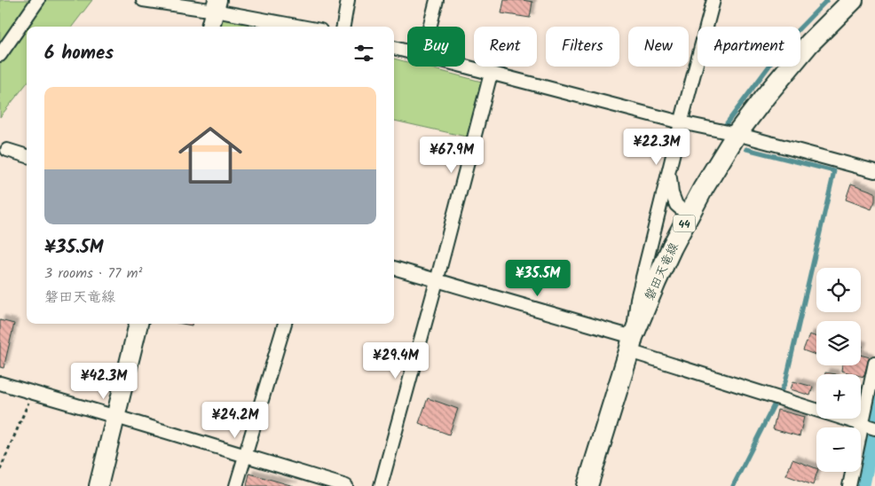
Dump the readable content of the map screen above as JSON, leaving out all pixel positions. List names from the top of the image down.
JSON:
{
  "streets": {
    "main road": ["44", "磐田天竜線"]
  },
  "page": {
    "chip": [
      "Buy",
      "Rent",
      "Filters",
      "New",
      "Apartment"
    ],
    "heading": "6 homes",
    "list": [
      {
        "name": "¥35.5M",
        "note": "3 rooms · 77 m² · 磐田天竜線"
      }
    ],
    "price": [
      "¥22.3M",
      "¥67.9M",
      "¥35.5M",
      "¥29.4M",
      "¥42.3M",
      "¥24.2M"
    ],
    "map_buttons": ["+", "−"]
  }
}
